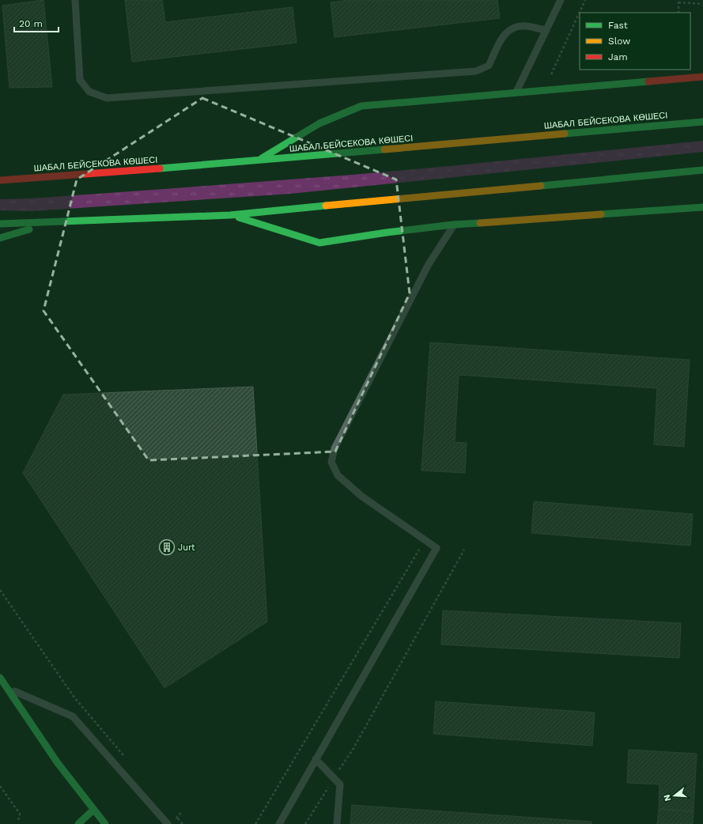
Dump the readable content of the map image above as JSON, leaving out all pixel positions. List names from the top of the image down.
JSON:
{
  "streets": {
    "main road": ["ШАБАЛ БЕЙСЕКОВА КӨШЕСІ"]
  },
  "places": {
    "building": ["Jurt"]
  },
  "legend": ["Fast", "Slow", "Jam"],
  "scale_bar": "20 m",
  "north": "left"
}
